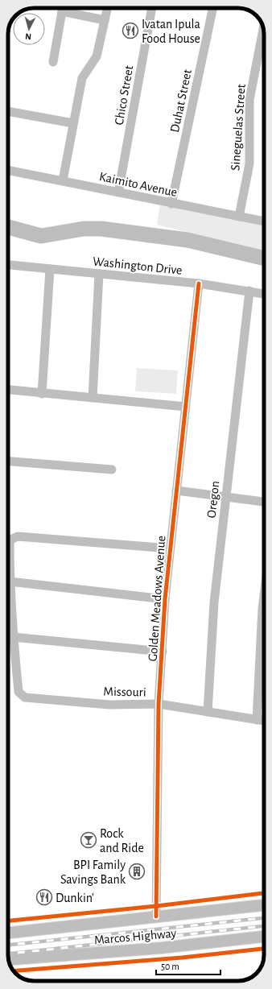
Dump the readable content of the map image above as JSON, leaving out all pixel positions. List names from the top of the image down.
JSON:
{
  "streets": {
    "main road": ["Marcos Highway"],
    "street": [
      "Chico Street",
      "Duhat Street",
      "Sineguelas Street",
      "Kaimito Avenue",
      "Washington Drive",
      "Oregon",
      "Golden Meadows Avenue",
      "Missouri"
    ]
  },
  "crossings": [
    ["Chico Street", "Kaimito Avenue"],
    ["Duhat Street", "Kaimito Avenue"],
    ["Sineguelas Street", "Kaimito Avenue"],
    ["Washington Drive", "Oregon"],
    ["Washington Drive", "Golden Meadows Avenue"],
    ["Oregon", "Missouri"],
    ["Golden Meadows Avenue", "Missouri"],
    ["Golden Meadows Avenue", "Marcos Highway"]
  ],
  "places": {
    "restaurant": ["Ivatan Ipula Food House", "Dunkin'"],
    "bar": ["Rock and Ride"],
    "building": ["BPI Family Savings Bank"]
  },
  "scale_bar": "50 m",
  "north": "bottom"
}
